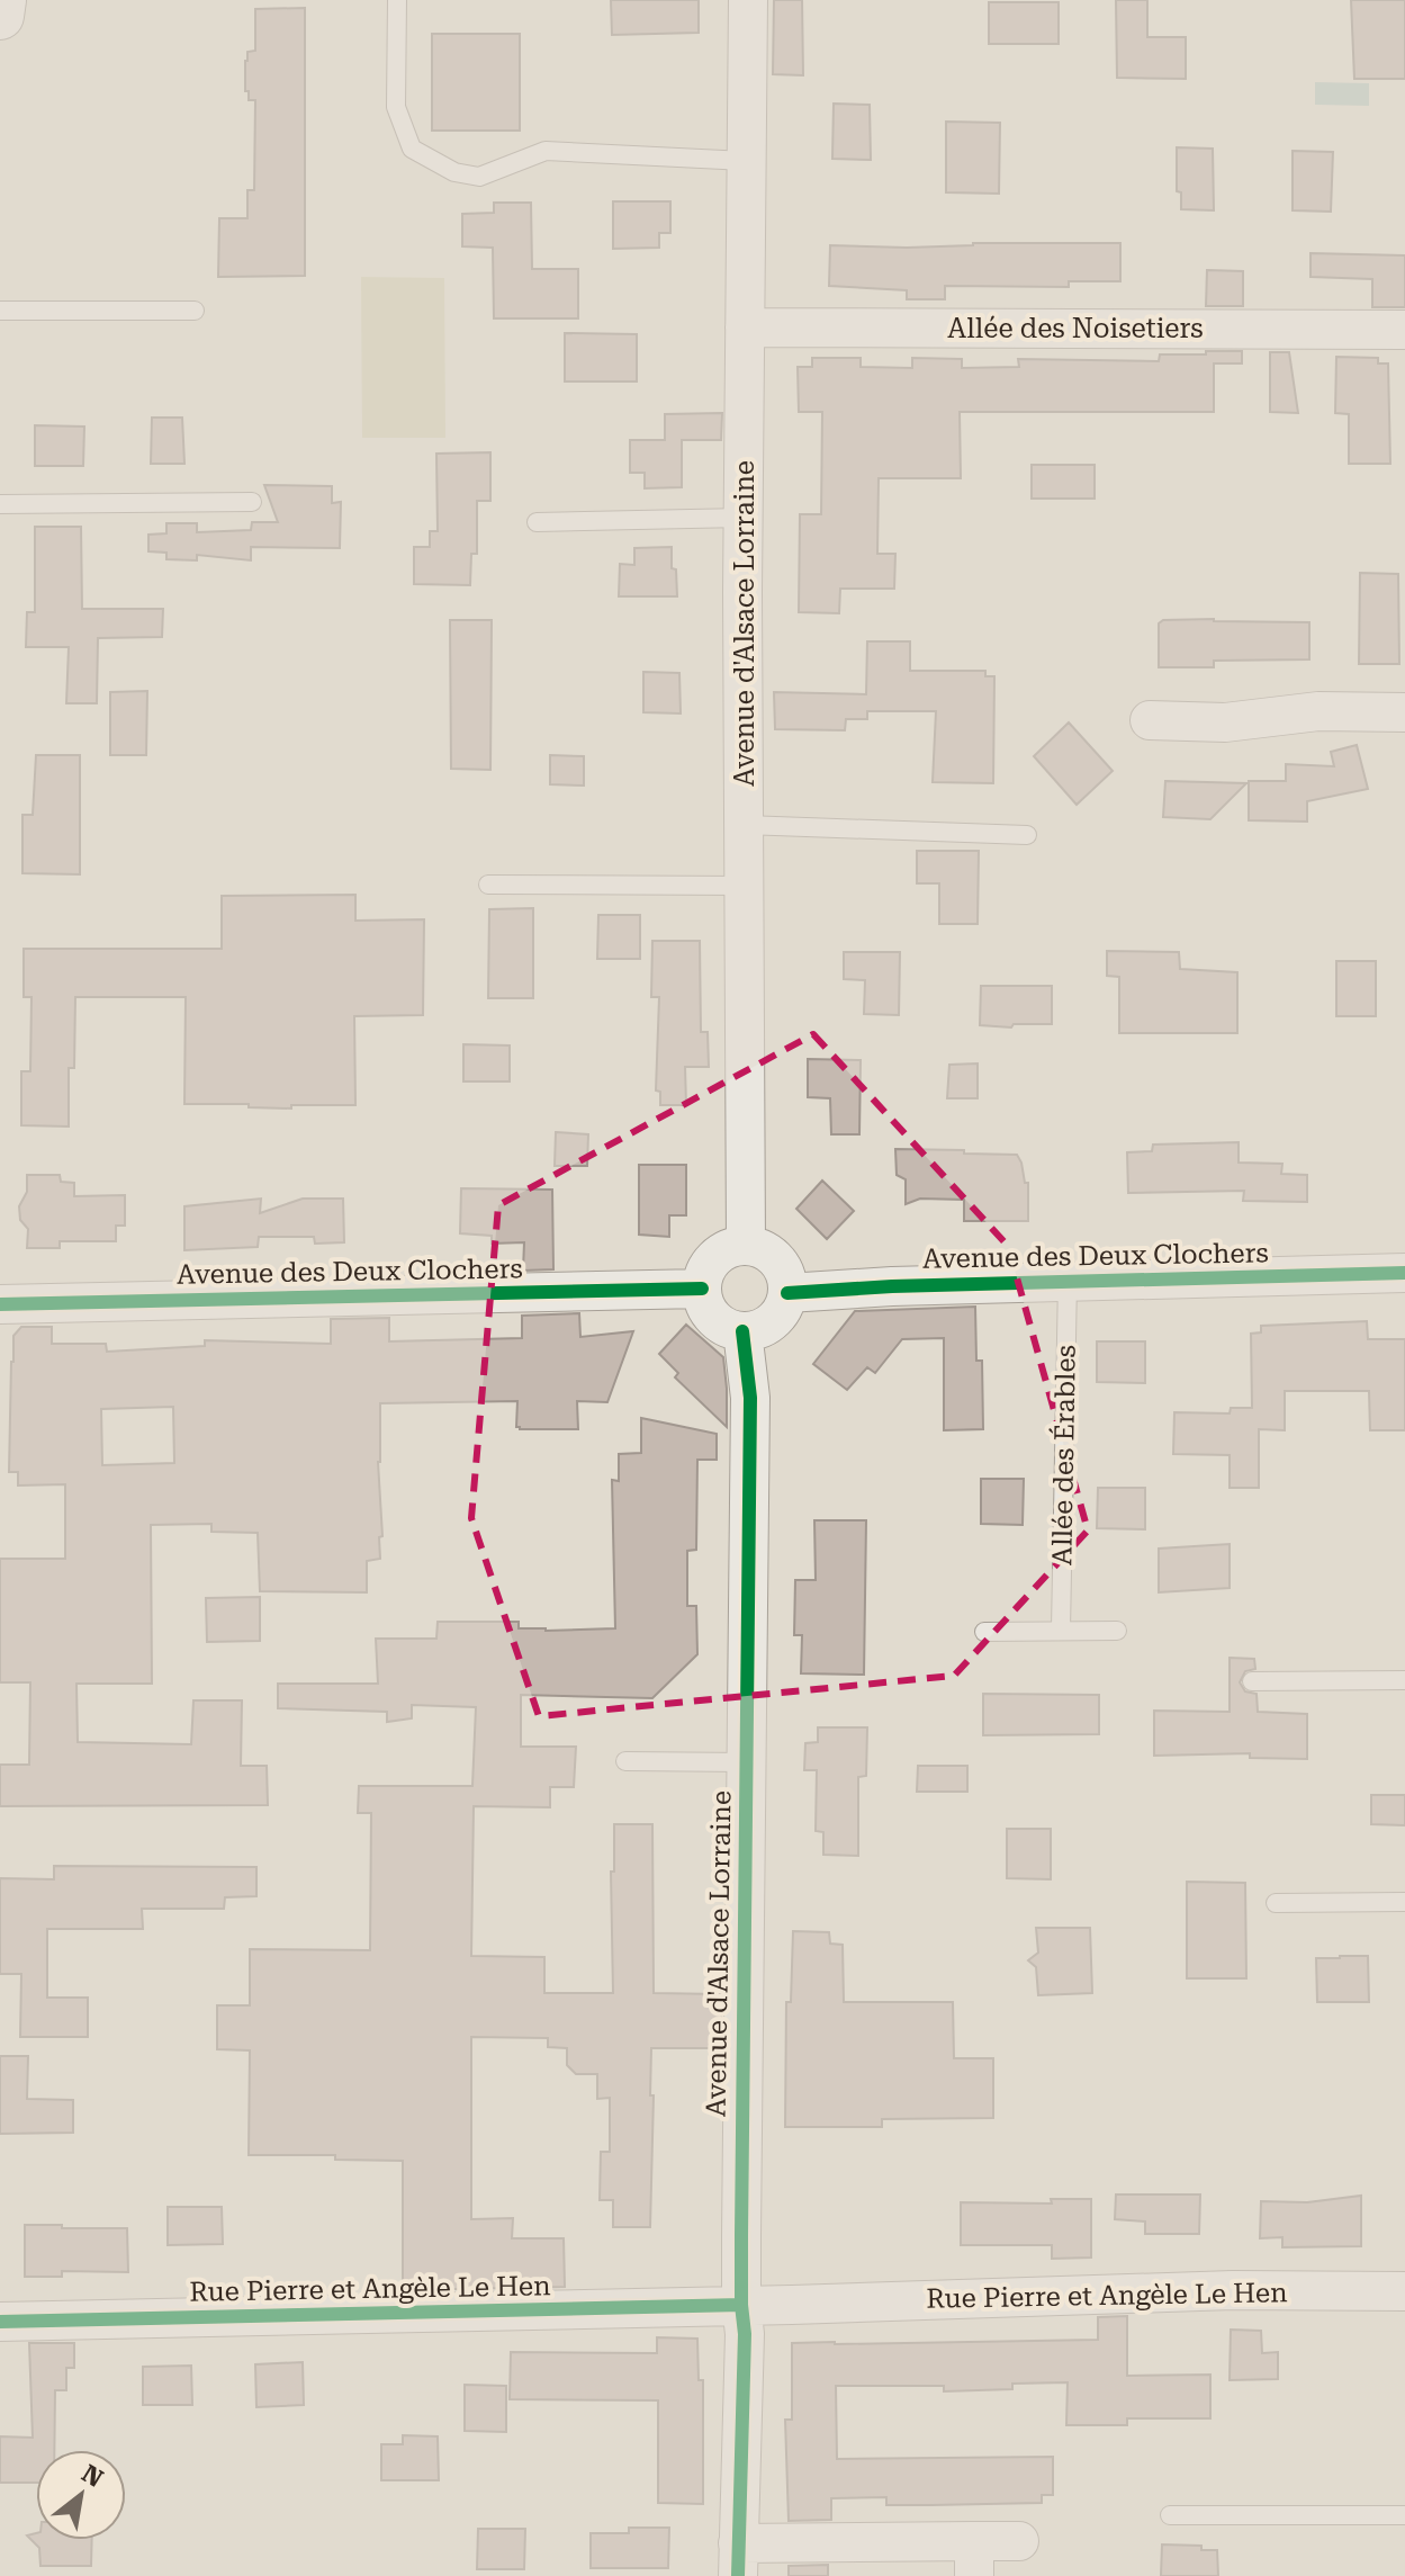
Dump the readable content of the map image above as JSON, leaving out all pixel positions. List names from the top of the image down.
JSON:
{
  "streets": {
    "street": [
      "Allée des Noisetiers",
      "Avenue d'Alsace Lorraine",
      "Avenue des Deux Clochers",
      "Rue Pierre et Angèle Le Hen"
    ],
    "lane": ["Allée des Érables"]
  },
  "crossings": [
    ["Allée des Noisetiers", "Avenue d'Alsace Lorraine"],
    ["Avenue d'Alsace Lorraine", "Avenue des Deux Clochers"],
    ["Avenue d'Alsace Lorraine", "Rue Pierre et Angèle Le Hen"],
    ["Avenue des Deux Clochers", "Allée des Érables"]
  ],
  "north": "top right"
}
